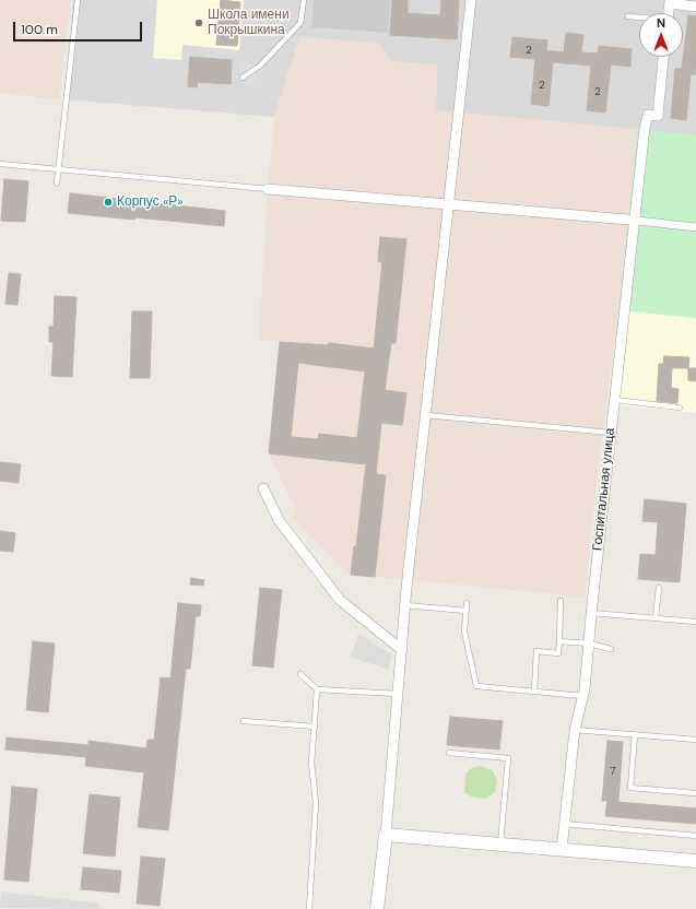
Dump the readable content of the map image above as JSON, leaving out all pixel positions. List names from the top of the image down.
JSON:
{
  "streets": {
    "street": ["Госпитальная улица"]
  },
  "places": ["Школа имени Покрышкина", "Корпус «Р»"],
  "house_numbers": [
    "2",
    "2",
    "2",
    "7"
  ],
  "scale_bar": "100 m",
  "north": "top"
}
